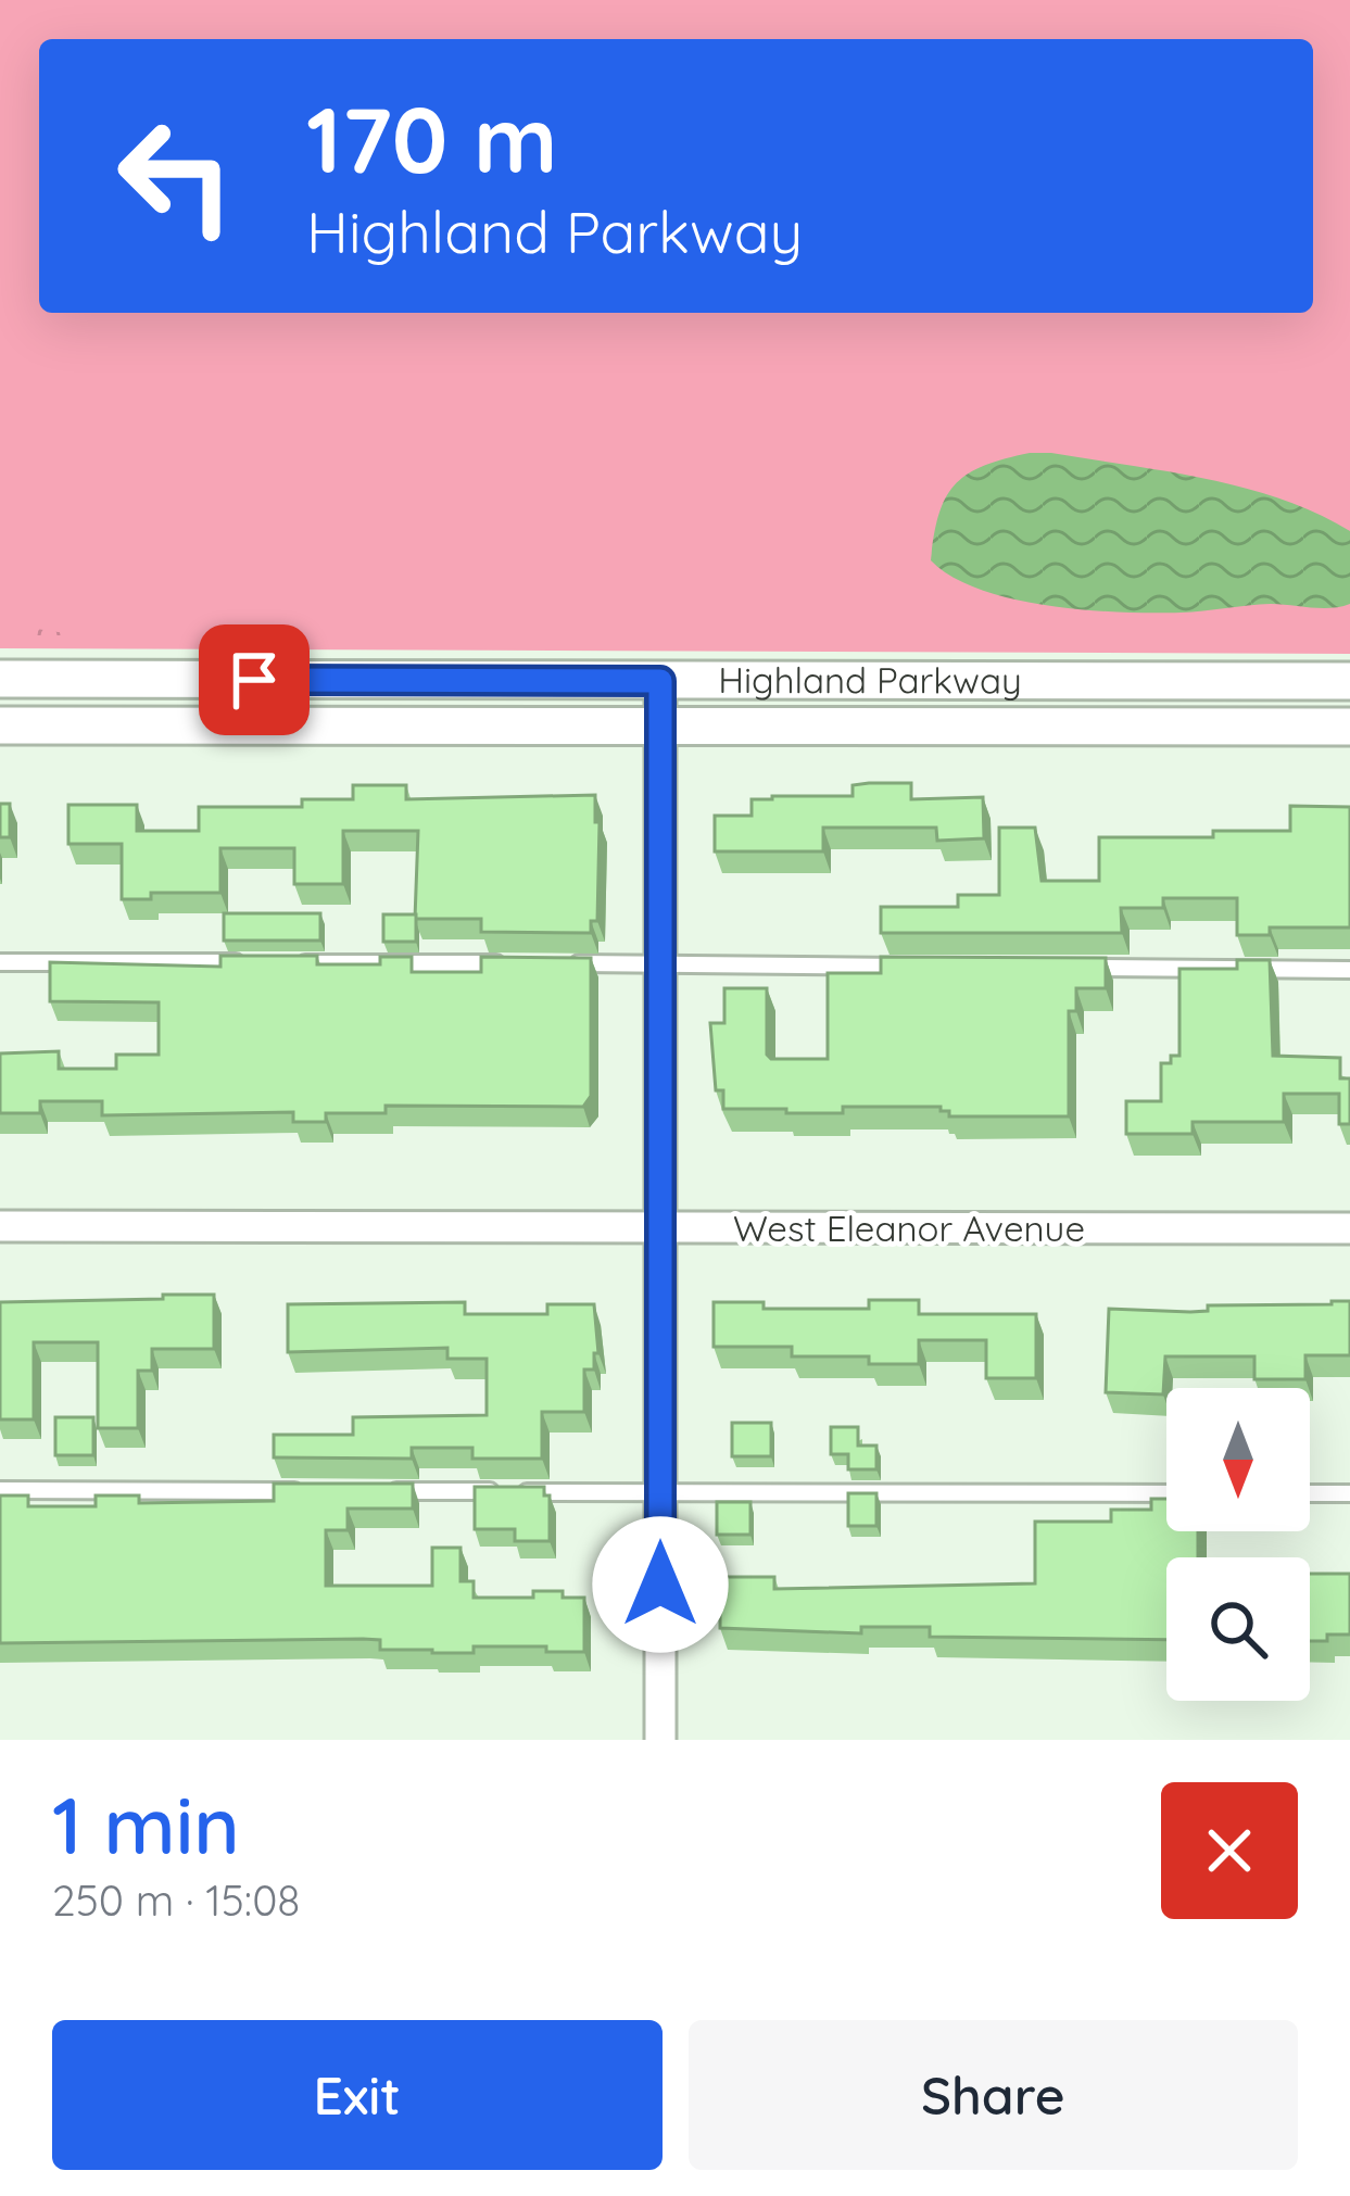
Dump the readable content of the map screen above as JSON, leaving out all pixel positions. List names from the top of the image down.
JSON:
{
  "streets": {
    "street": ["Highland Parkway", "West Eleanor Avenue"]
  },
  "north": "bottom",
  "page": {
    "turn": ["170 m", "Highland Parkway"],
    "heading": ["1 min", "250 m · 15:08"],
    "buttons": ["Exit", "Share"]
  }
}
